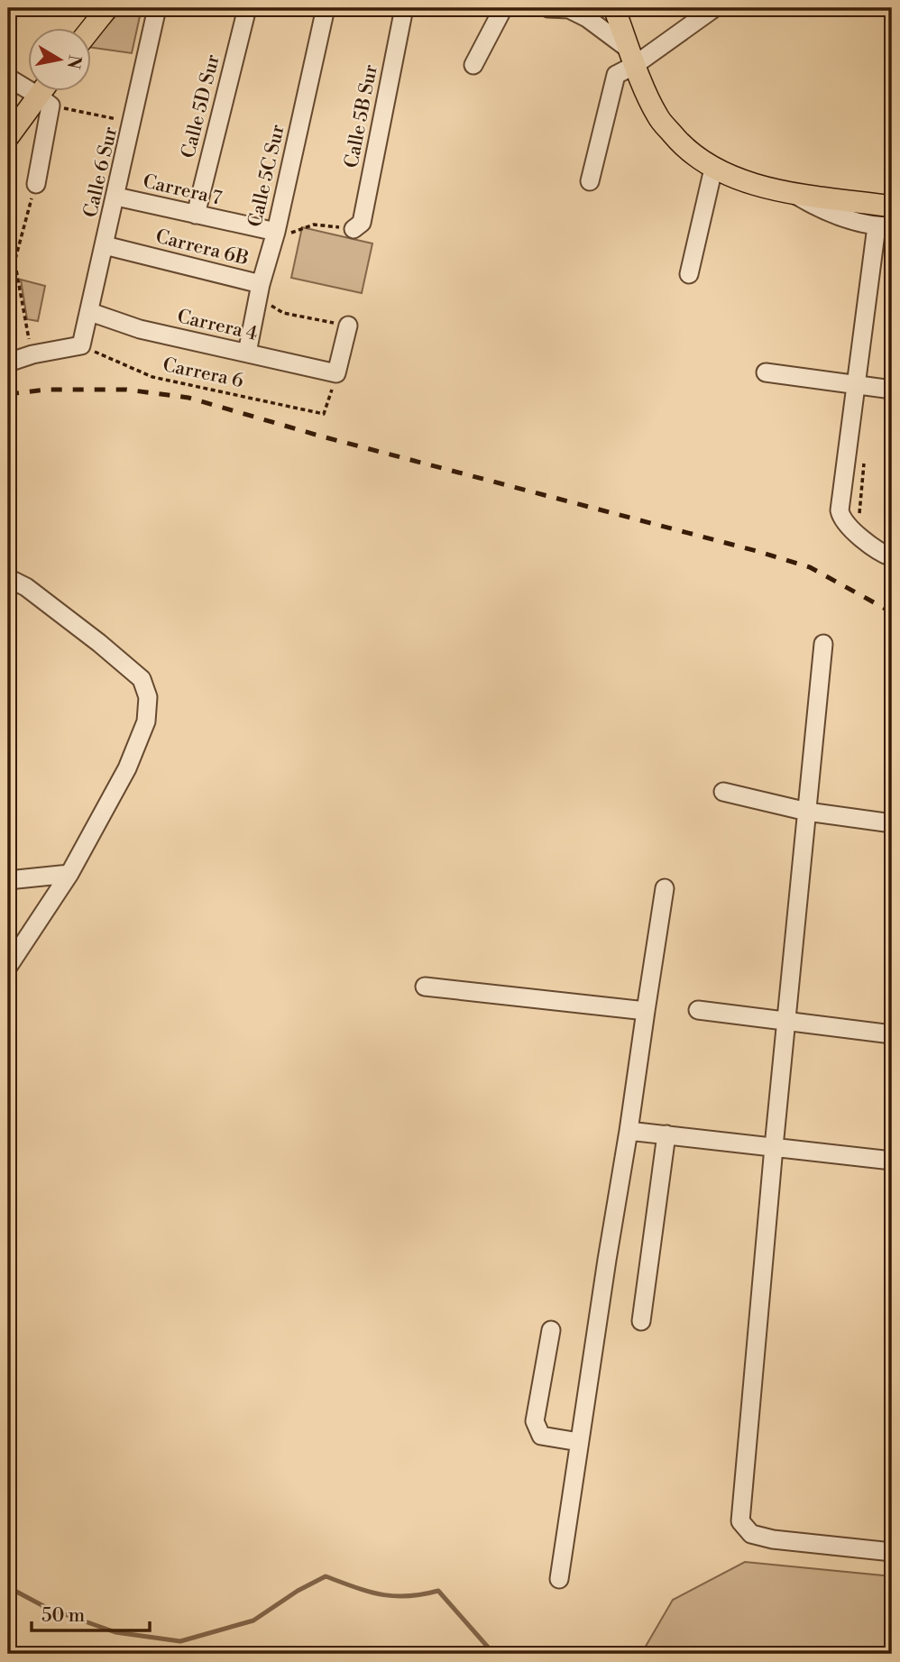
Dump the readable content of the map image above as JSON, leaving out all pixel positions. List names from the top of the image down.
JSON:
{
  "streets": {
    "street": [
      "Calle 5D Sur",
      "Calle 5B Sur",
      "Calle 6 Sur",
      "Calle 5C Sur",
      "Carrera 7",
      "Carrera 6B",
      "Carrera 4"
    ],
    "path": ["Carrera 6"]
  },
  "crossings": [
    ["Calle 5D Sur", "Carrera 7"],
    ["Calle 6 Sur", "Carrera 7"],
    ["Calle 6 Sur", "Carrera 6B"],
    ["Calle 6 Sur", "Carrera 4"],
    ["Calle 6 Sur", "Carrera 6"],
    ["Calle 5C Sur", "Carrera 7"],
    ["Calle 5C Sur", "Carrera 6B"],
    ["Calle 5C Sur", "Carrera 4"],
    ["Carrera 4", "Carrera 6"]
  ],
  "scale_bar": "50 m",
  "north": "right"
}
